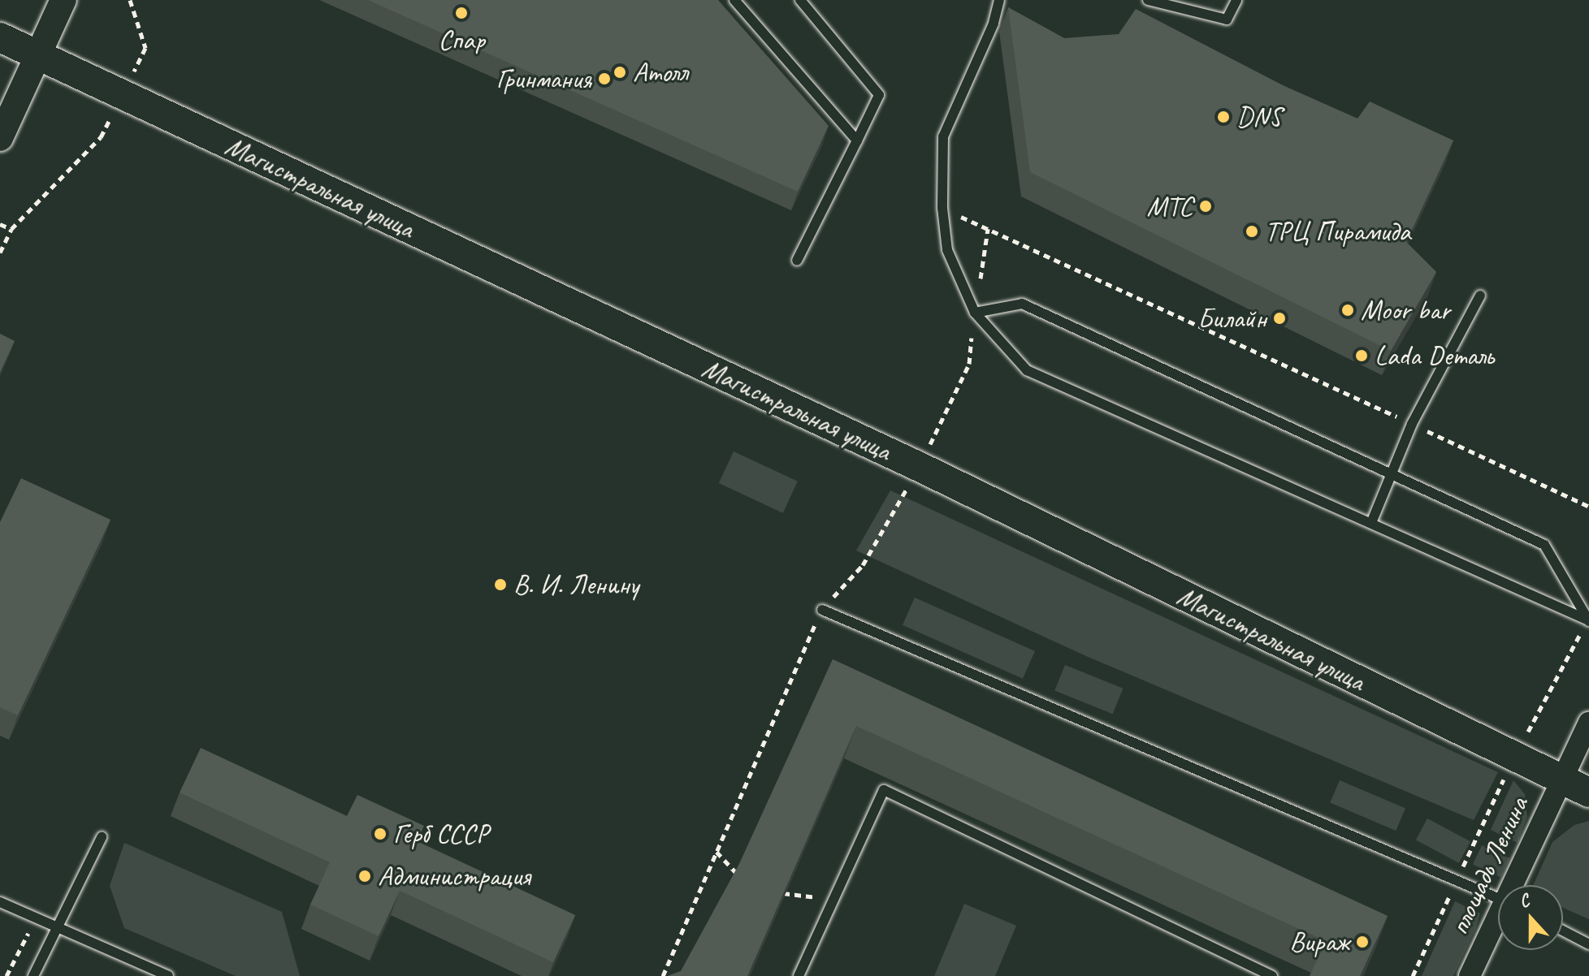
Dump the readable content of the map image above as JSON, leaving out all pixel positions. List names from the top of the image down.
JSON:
{
  "streets": {
    "main road": ["Магистральная улица"],
    "street": ["площадь Ленина"]
  },
  "crossings": [
    ["Магистральная улица", "площадь Ленина"]
  ],
  "places": [
    "Спар",
    "Атолл",
    "Гринмания",
    "DNS",
    "МТС",
    "ТРЦ Пирамида",
    "Moor bar",
    "Билайн",
    "Lada Dеталь",
    "В. И. Ленину",
    "Герб СССР",
    "Администрация",
    "Вираж"
  ],
  "north": "top"
}
